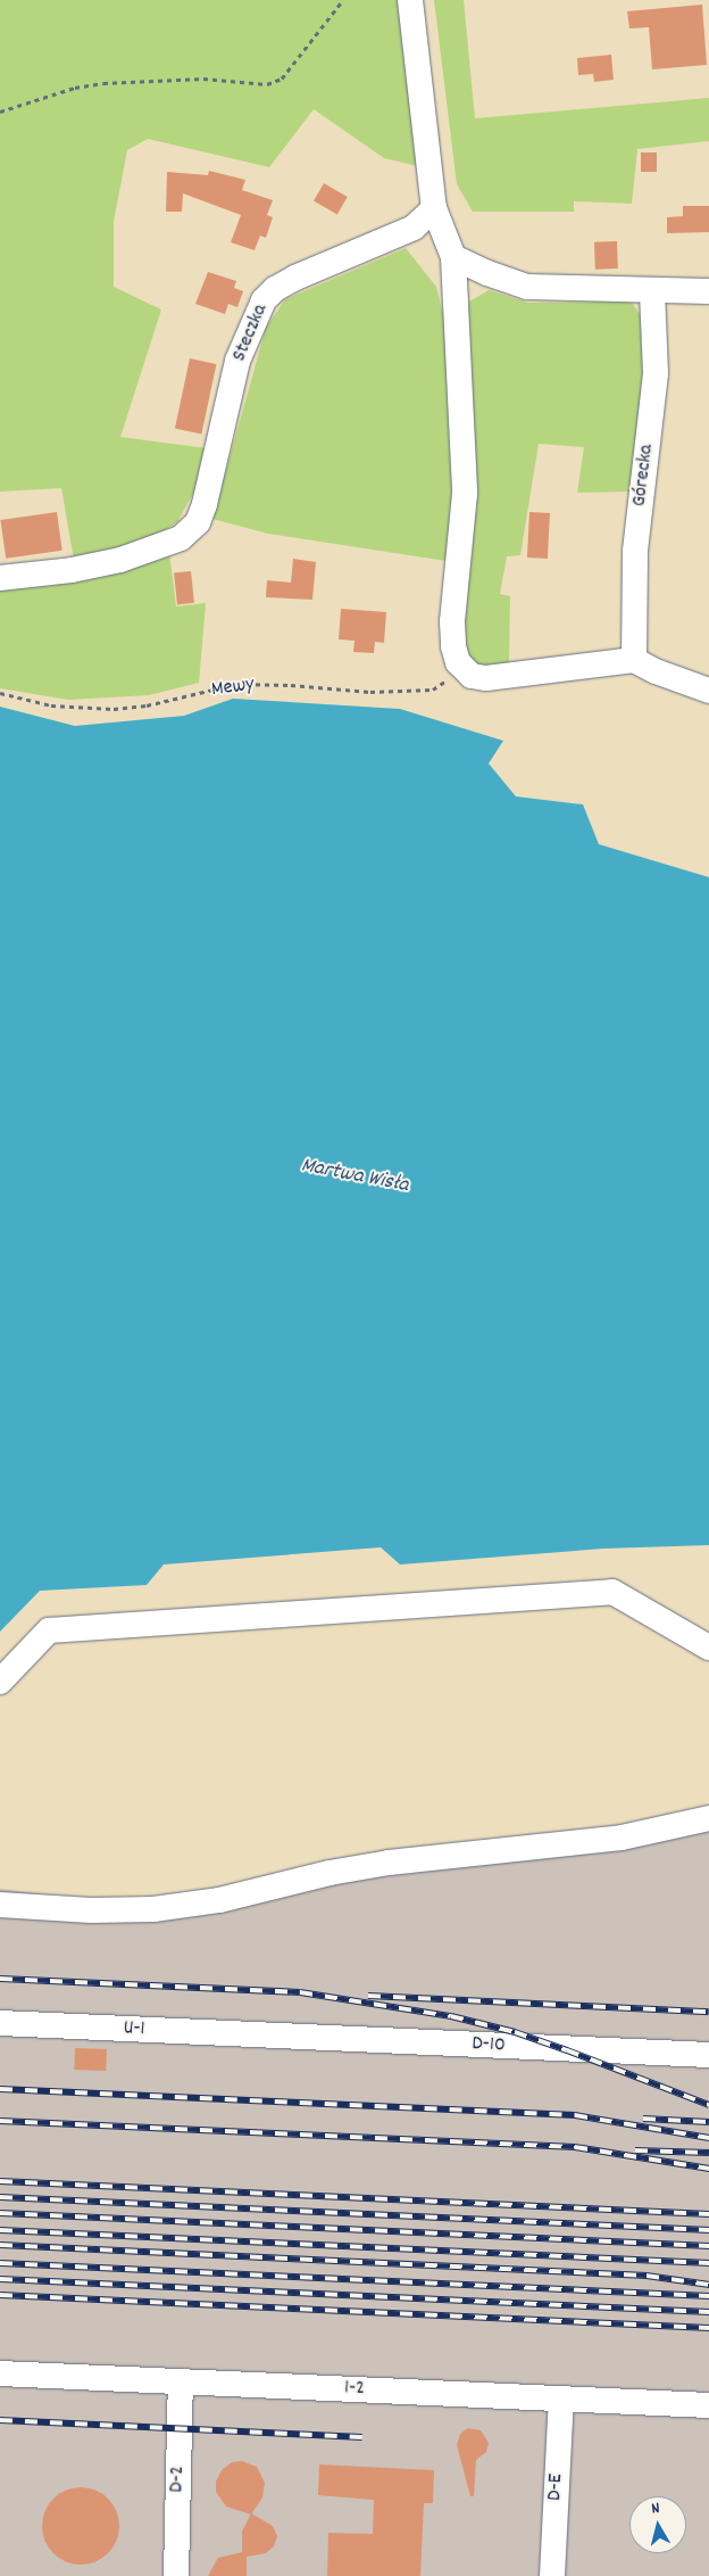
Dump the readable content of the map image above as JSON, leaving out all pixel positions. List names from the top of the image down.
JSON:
{
  "streets": {
    "street": [
      "Steczka",
      "Górecka",
      "U-1",
      "D-10",
      "1-2",
      "D-2",
      "D-E"
    ],
    "path": ["Mewy"]
  },
  "crossings": [
    ["U-1", "D-10"],
    ["1-2", "D-2"],
    ["1-2", "D-E"]
  ],
  "water": ["Martwa Wisła"],
  "north": "top"
}
